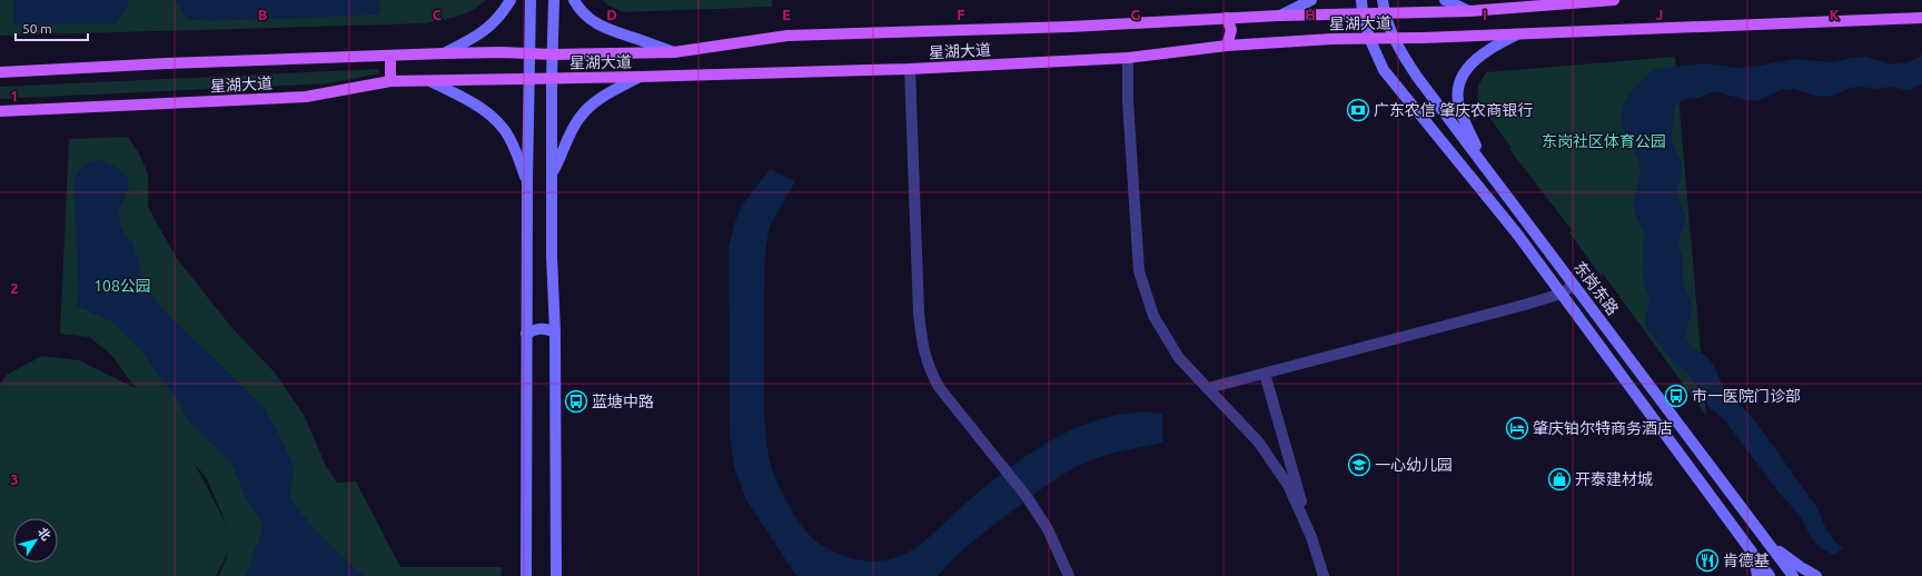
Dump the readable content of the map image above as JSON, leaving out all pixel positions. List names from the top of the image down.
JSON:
{
  "streets": {
    "main road": ["星湖大道", "东岗东路"]
  },
  "crossings": [
    ["星湖大道", "东岗东路"]
  ],
  "parks": ["东岗社区体育公园", "108公园"],
  "places": {
    "bank": ["广东农信 肇庆农商银行"],
    "bus stop": ["市一医院门诊部", "蓝塘中路"],
    "hotel": ["肇庆铂尔特商务酒店"],
    "school or university": ["一心幼儿园"],
    "shop": ["开泰建材城"],
    "restaurant": ["肯德基"]
  },
  "scale_bar": "50 m",
  "north": "top right",
  "grid": {
    "columns": [
      "B",
      "C",
      "D",
      "E",
      "F",
      "G",
      "H",
      "I",
      "J",
      "K"
    ],
    "rows": ["1", "2", "3"]
  }
}
